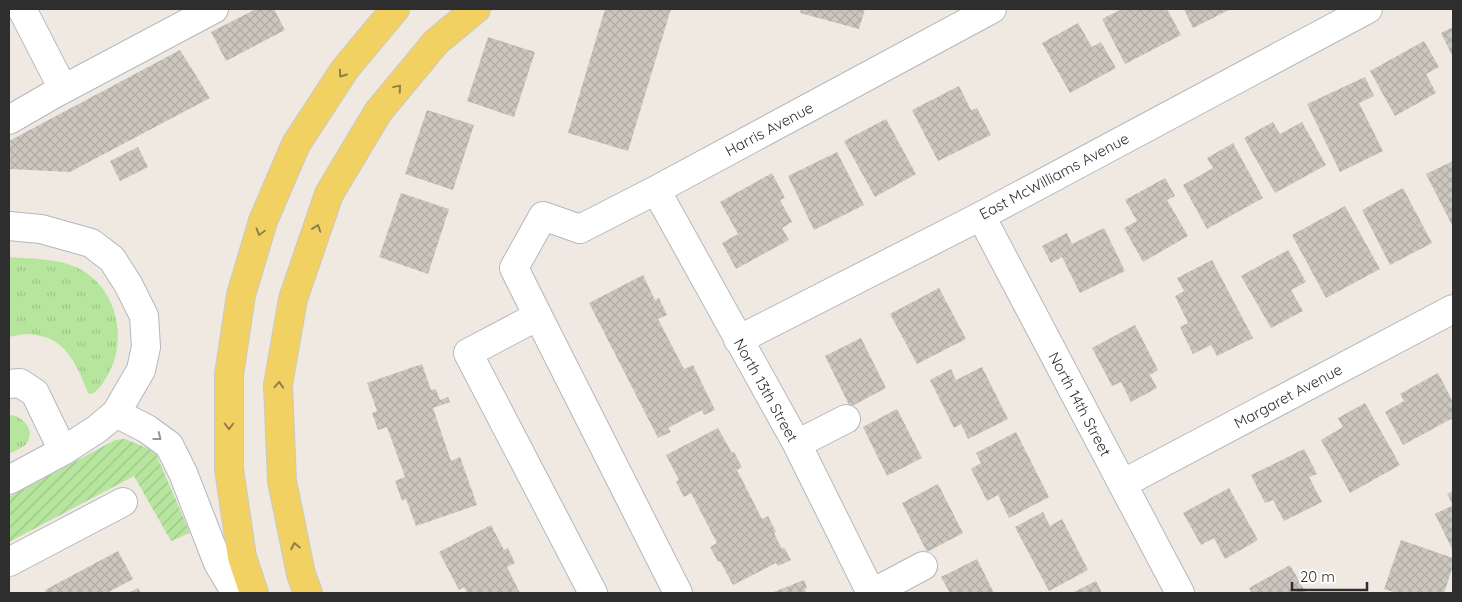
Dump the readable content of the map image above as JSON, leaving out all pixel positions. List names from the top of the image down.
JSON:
{
  "streets": {
    "street": [
      "Harris Avenue",
      "East McWilliams Avenue",
      "North 13th Street",
      "Margaret Avenue",
      "North 14th Street"
    ]
  },
  "crossings": [
    ["Harris Avenue", "North 13th Street"],
    ["East McWilliams Avenue", "North 13th Street"],
    ["East McWilliams Avenue", "North 14th Street"],
    ["Margaret Avenue", "North 14th Street"]
  ],
  "scale_bar": "20 m"
}
